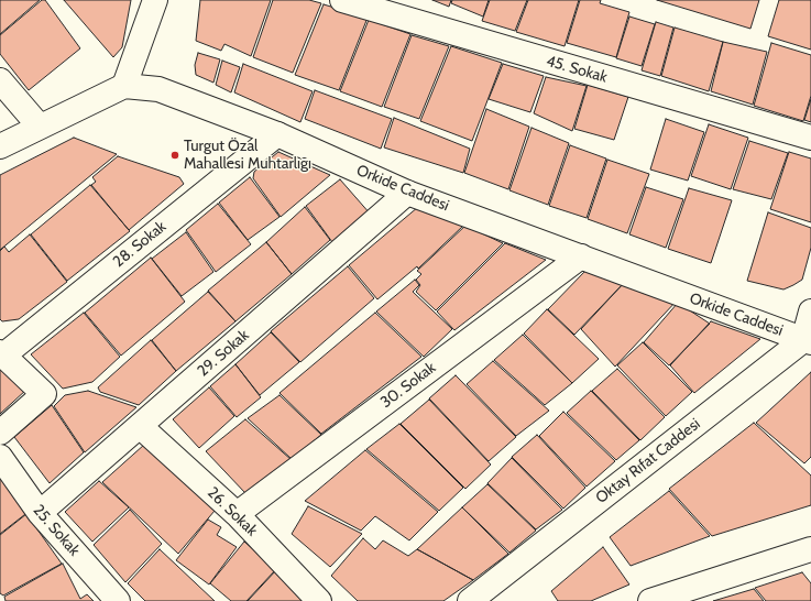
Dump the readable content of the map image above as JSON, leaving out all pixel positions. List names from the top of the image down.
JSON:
{
  "streets": {
    "street": [
      "45. Sokak",
      "Orkide Caddesi",
      "28. Sokak",
      "29. Sokak",
      "30. Sokak",
      "Oktay Rıfat Caddesi",
      "26. Sokak",
      "25. Sokak"
    ]
  },
  "crossings": [
    ["Orkide Caddesi", "28. Sokak"],
    ["Orkide Caddesi", "29. Sokak"],
    ["Orkide Caddesi", "30. Sokak"],
    ["Orkide Caddesi", "Oktay Rıfat Caddesi"],
    ["29. Sokak", "26. Sokak"],
    ["29. Sokak", "25. Sokak"],
    ["30. Sokak", "26. Sokak"]
  ],
  "places": ["Turgut Özal Mahallesi Muhtarlığı"]
}
